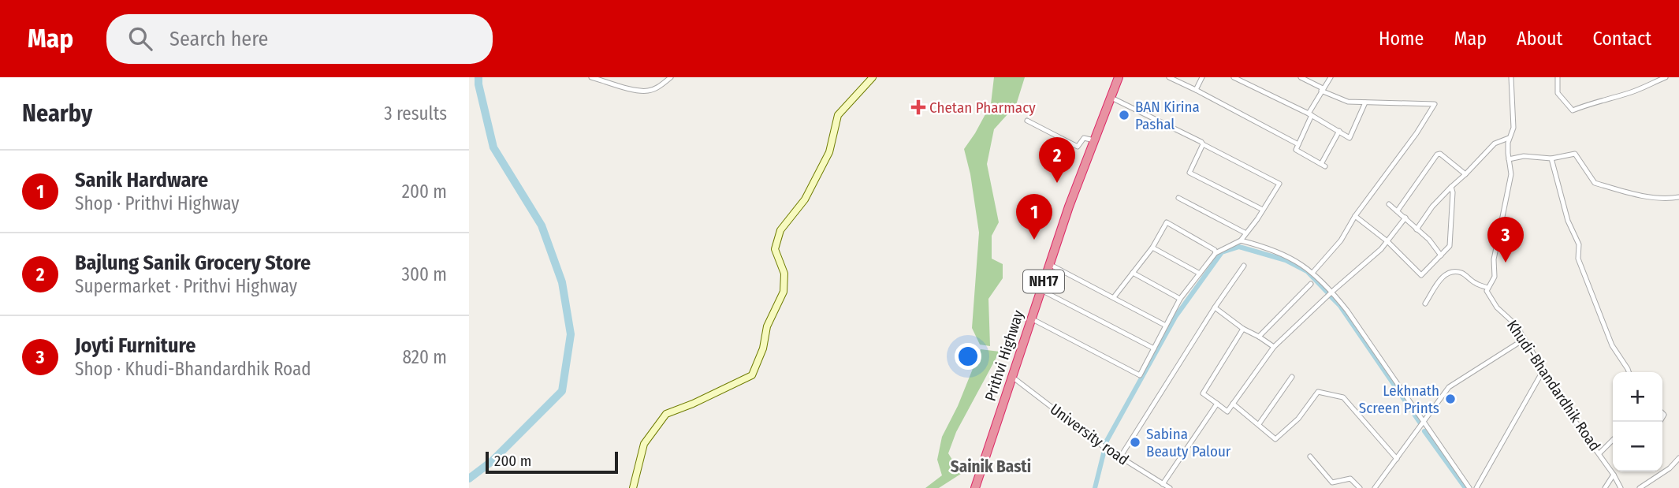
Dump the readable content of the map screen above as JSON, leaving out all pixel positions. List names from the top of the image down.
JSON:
{
  "streets": {
    "highway": ["NH17", "Prithvi Highway"],
    "street": ["Khudi-Bhandardhik Road", "University road"]
  },
  "crossings": [
    ["Prithvi Highway", "University road"]
  ],
  "districts": ["Sainik Basti"],
  "places": {
    "health": ["Chetan Pharmacy"],
    "other": ["BAN Kirina Pashal", "Lekhnath Screen Prints", "Sabina Beauty Palour"]
  },
  "scale_bar": "200 m",
  "page": {
    "header": "Map",
    "search": "Search here",
    "nav": [
      "Home",
      "Map",
      "About",
      "Contact"
    ],
    "heading": ["Nearby", "3 results"],
    "pins": ["2", "1", "3"],
    "list": [
      {
        "mark": "1",
        "name": "Sanik Hardware",
        "note": "Shop · Prithvi Highway",
        "value": "200 m"
      },
      {
        "mark": "2",
        "name": "Bajlung Sanik Grocery Store",
        "note": "Supermarket · Prithvi Highway",
        "value": "300 m"
      },
      {
        "mark": "3",
        "name": "Joyti Furniture",
        "note": "Shop · Khudi-Bhandardhik Road",
        "value": "820 m"
      }
    ],
    "map_buttons": ["+", "−"],
    "scale": "200 m"
  }
}
